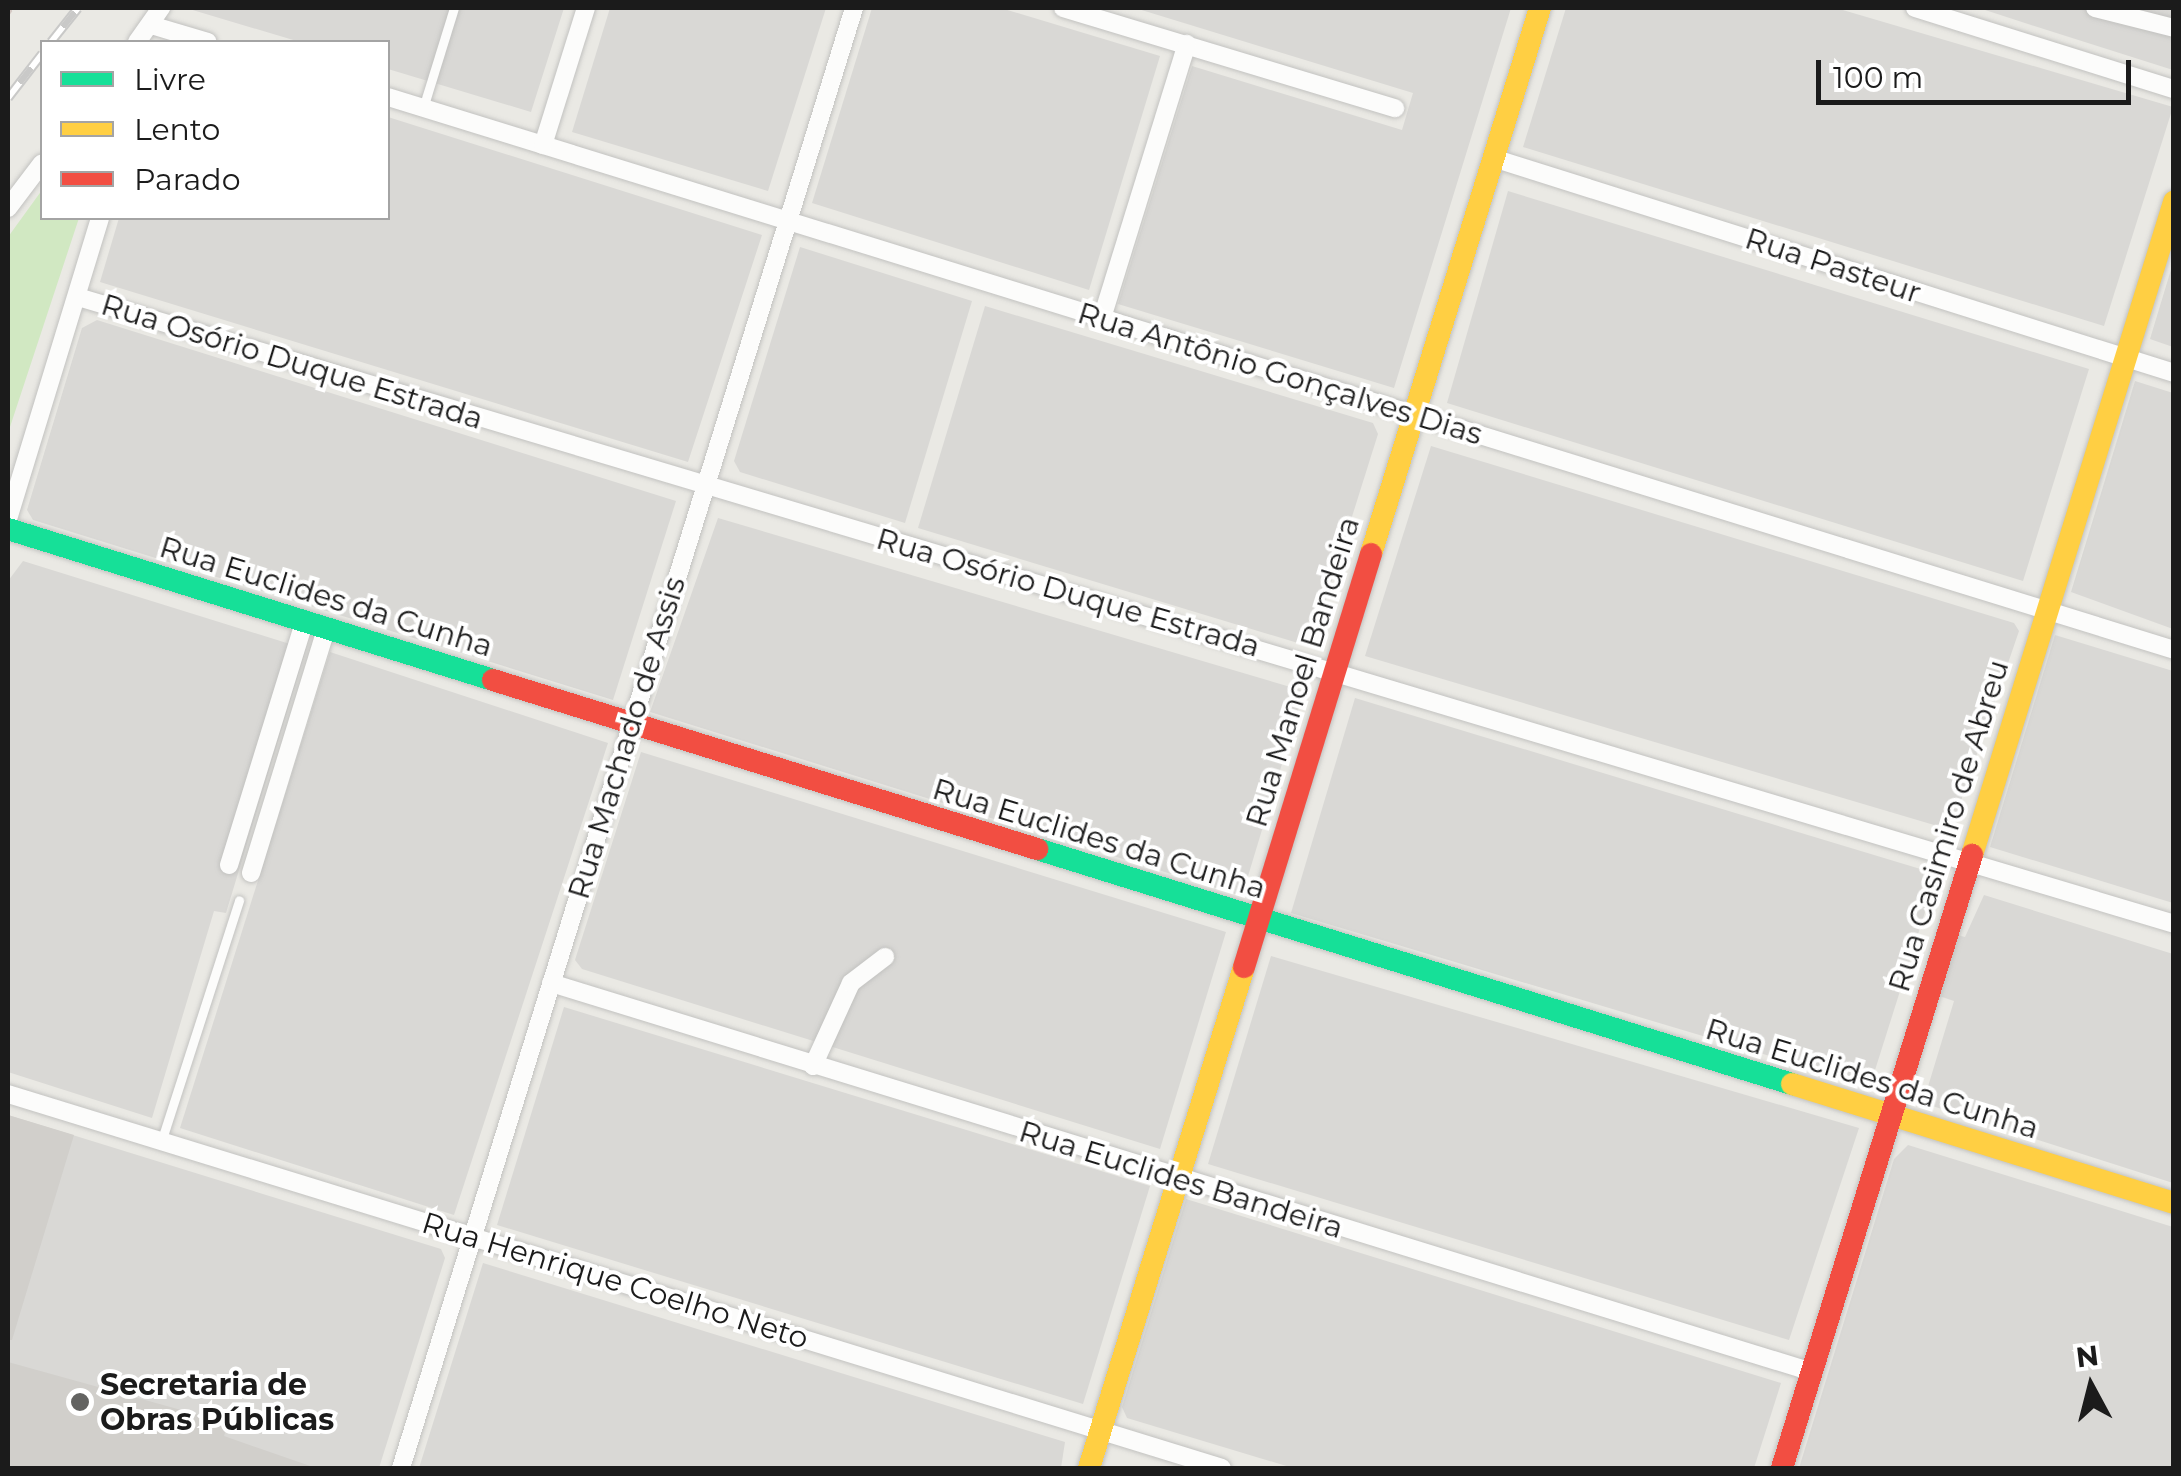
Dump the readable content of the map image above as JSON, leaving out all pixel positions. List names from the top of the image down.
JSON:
{
  "streets": {
    "street": [
      "Rua Pasteur",
      "Rua Osório Duque Estrada",
      "Rua Antônio Gonçalves Dias",
      "Rua Euclides da Cunha",
      "Rua Manoel Bandeira",
      "Rua Machado de Assis",
      "Rua Casimiro de Abreu",
      "Rua Euclides Bandeira",
      "Rua Henrique Coelho Neto"
    ]
  },
  "crossings": [
    ["Rua Pasteur", "Rua Manoel Bandeira"],
    ["Rua Pasteur", "Rua Casimiro de Abreu"],
    ["Rua Osório Duque Estrada", "Rua Manoel Bandeira"],
    ["Rua Osório Duque Estrada", "Rua Machado de Assis"],
    ["Rua Osório Duque Estrada", "Rua Casimiro de Abreu"],
    ["Rua Antônio Gonçalves Dias", "Rua Manoel Bandeira"],
    ["Rua Antônio Gonçalves Dias", "Rua Machado de Assis"],
    ["Rua Antônio Gonçalves Dias", "Rua Casimiro de Abreu"],
    ["Rua Euclides da Cunha", "Rua Manoel Bandeira"],
    ["Rua Euclides da Cunha", "Rua Machado de Assis"],
    ["Rua Euclides da Cunha", "Rua Casimiro de Abreu"],
    ["Rua Manoel Bandeira", "Rua Euclides Bandeira"],
    ["Rua Manoel Bandeira", "Rua Henrique Coelho Neto"],
    ["Rua Machado de Assis", "Rua Euclides Bandeira"],
    ["Rua Machado de Assis", "Rua Henrique Coelho Neto"],
    ["Rua Casimiro de Abreu", "Rua Euclides Bandeira"]
  ],
  "places": ["Secretaria de Obras Públicas"],
  "legend": ["Livre", "Lento", "Parado"],
  "scale_bar": "100 m",
  "north": "top"
}
